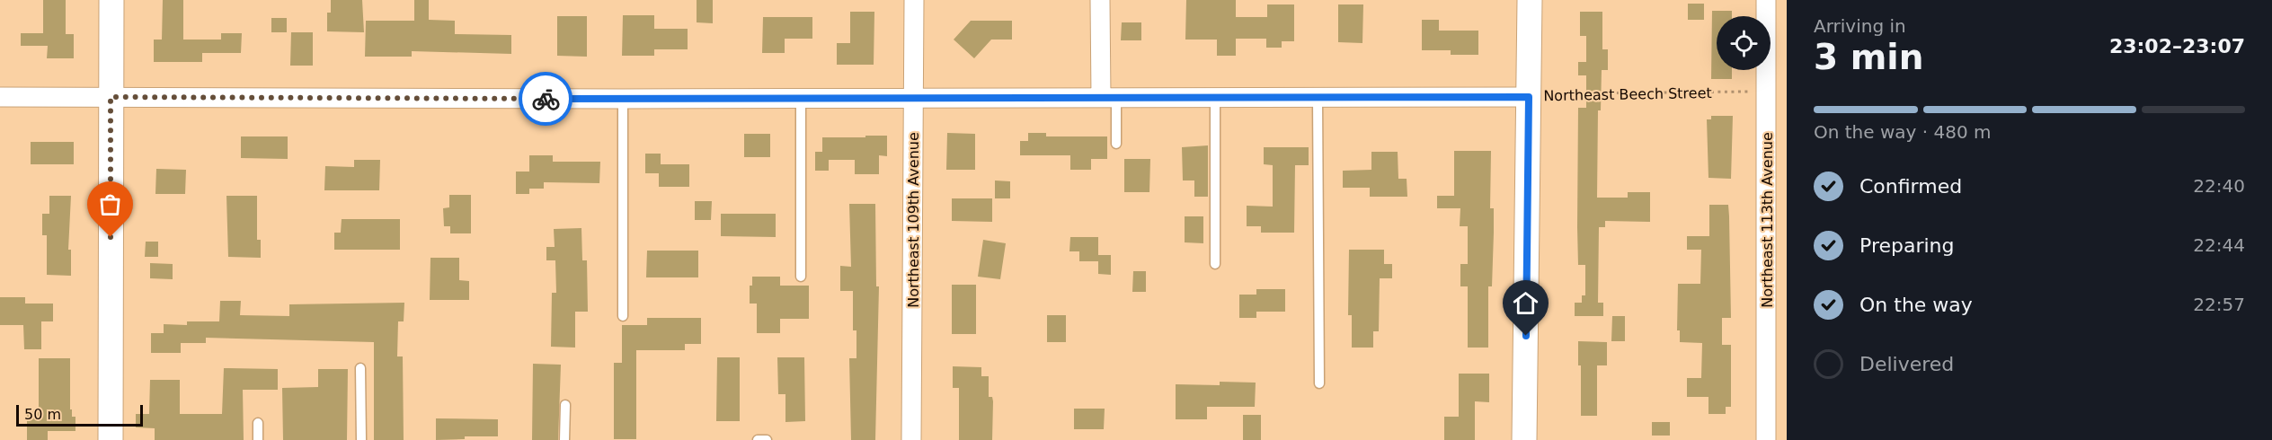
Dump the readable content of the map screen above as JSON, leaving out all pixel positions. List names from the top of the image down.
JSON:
{
  "streets": {
    "street": ["Northeast Beech Street", "Northeast 109th Avenue", "Northeast 113th Avenue"]
  },
  "crossings": [
    ["Northeast Beech Street", "Northeast 109th Avenue"],
    ["Northeast Beech Street", "Northeast 113th Avenue"]
  ],
  "scale_bar": "50 m",
  "page": {
    "heading": ["3 min", "Arriving in", "23:02–23:07"],
    "bar": "On the way · 480 m",
    "list": [
      ["Confirmed", "22:40"],
      ["Preparing", "22:44"],
      ["On the way", "22:57"],
      "Delivered"
    ],
    "scale": "50 m"
  }
}
